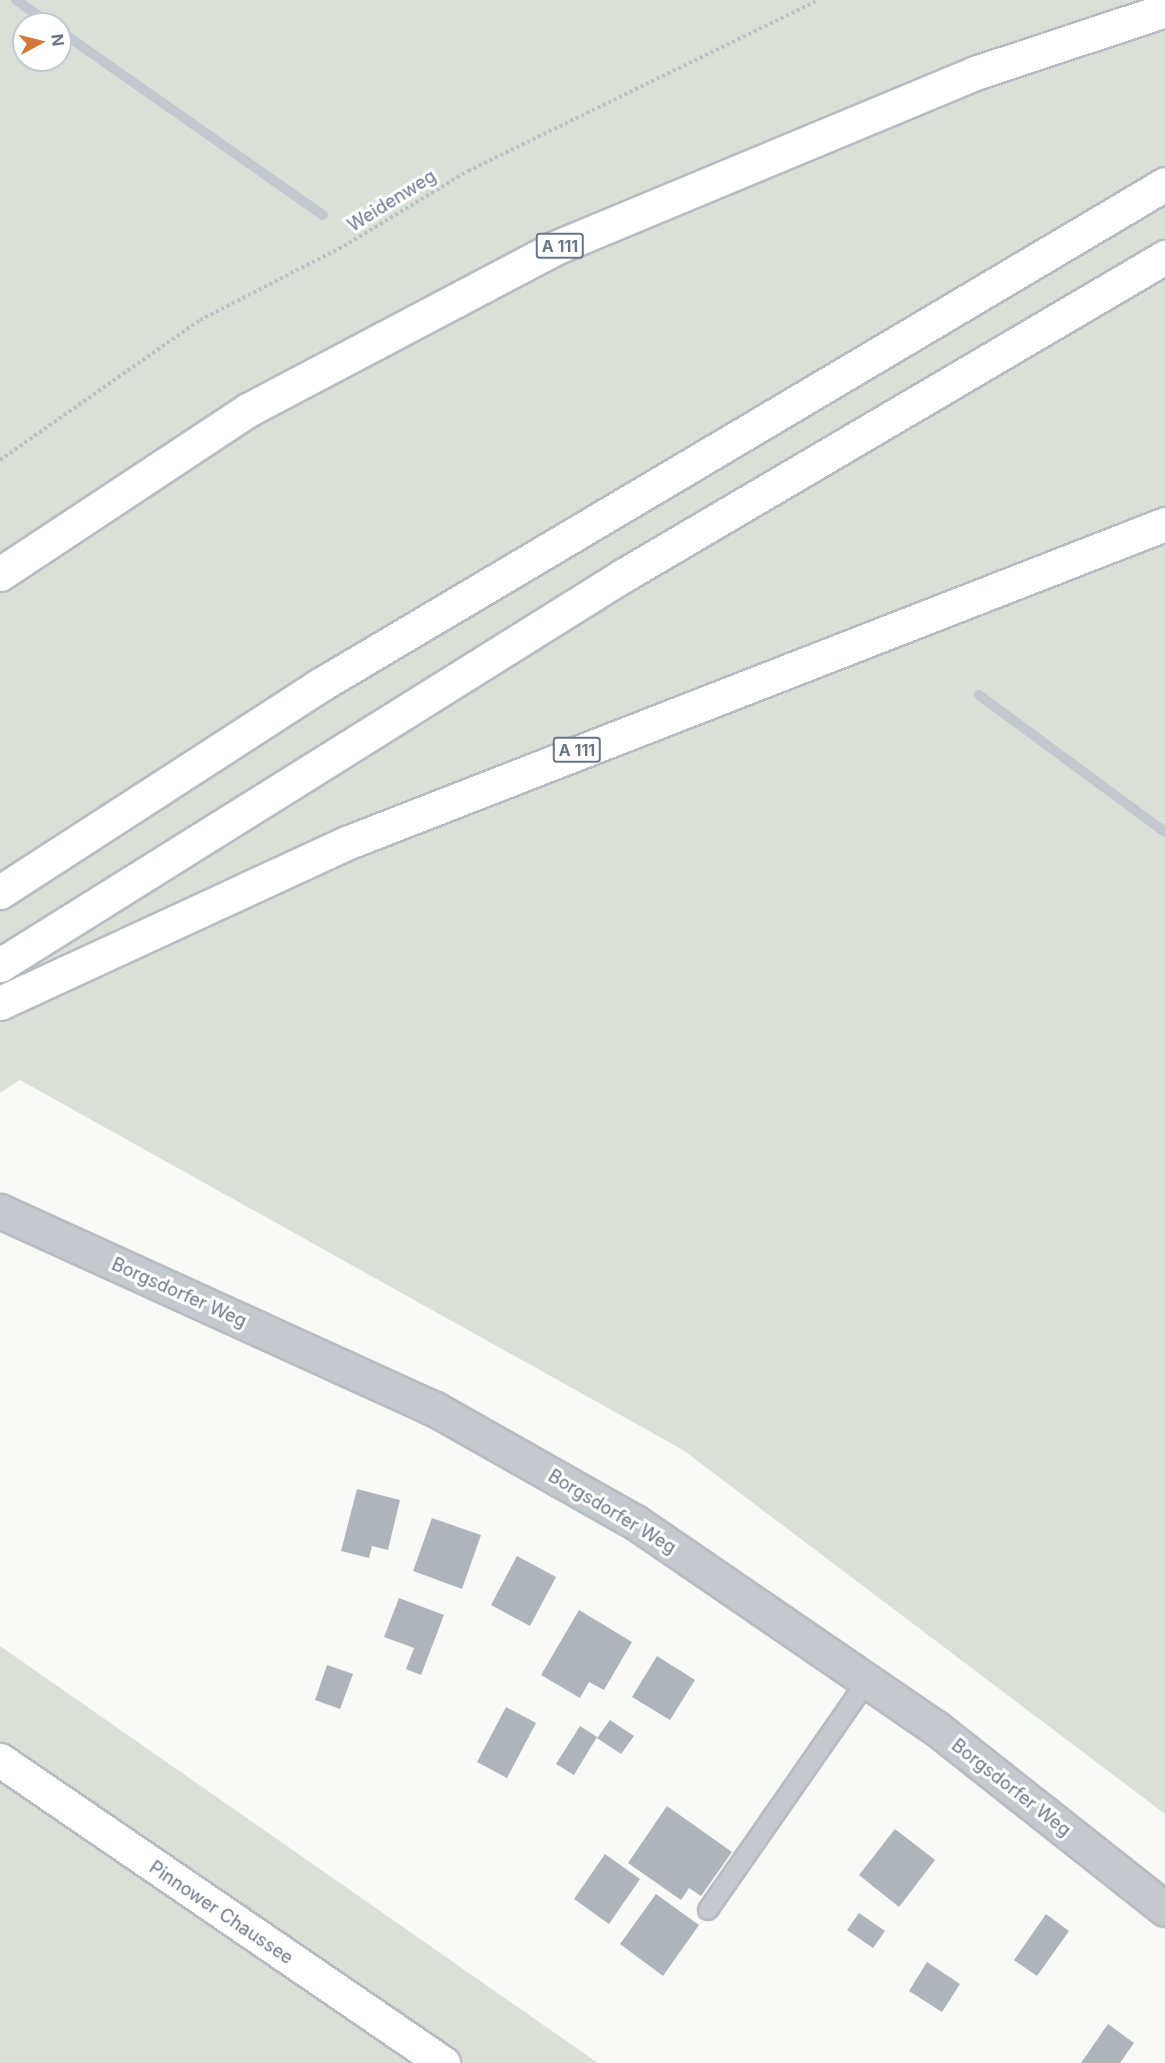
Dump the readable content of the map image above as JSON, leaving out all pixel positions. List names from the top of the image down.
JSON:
{
  "streets": {
    "main road": ["A 111", "Pinnower Chaussee"],
    "street": ["Borgsdorfer Weg"],
    "path": ["Weidenweg"]
  },
  "north": "right"
}
